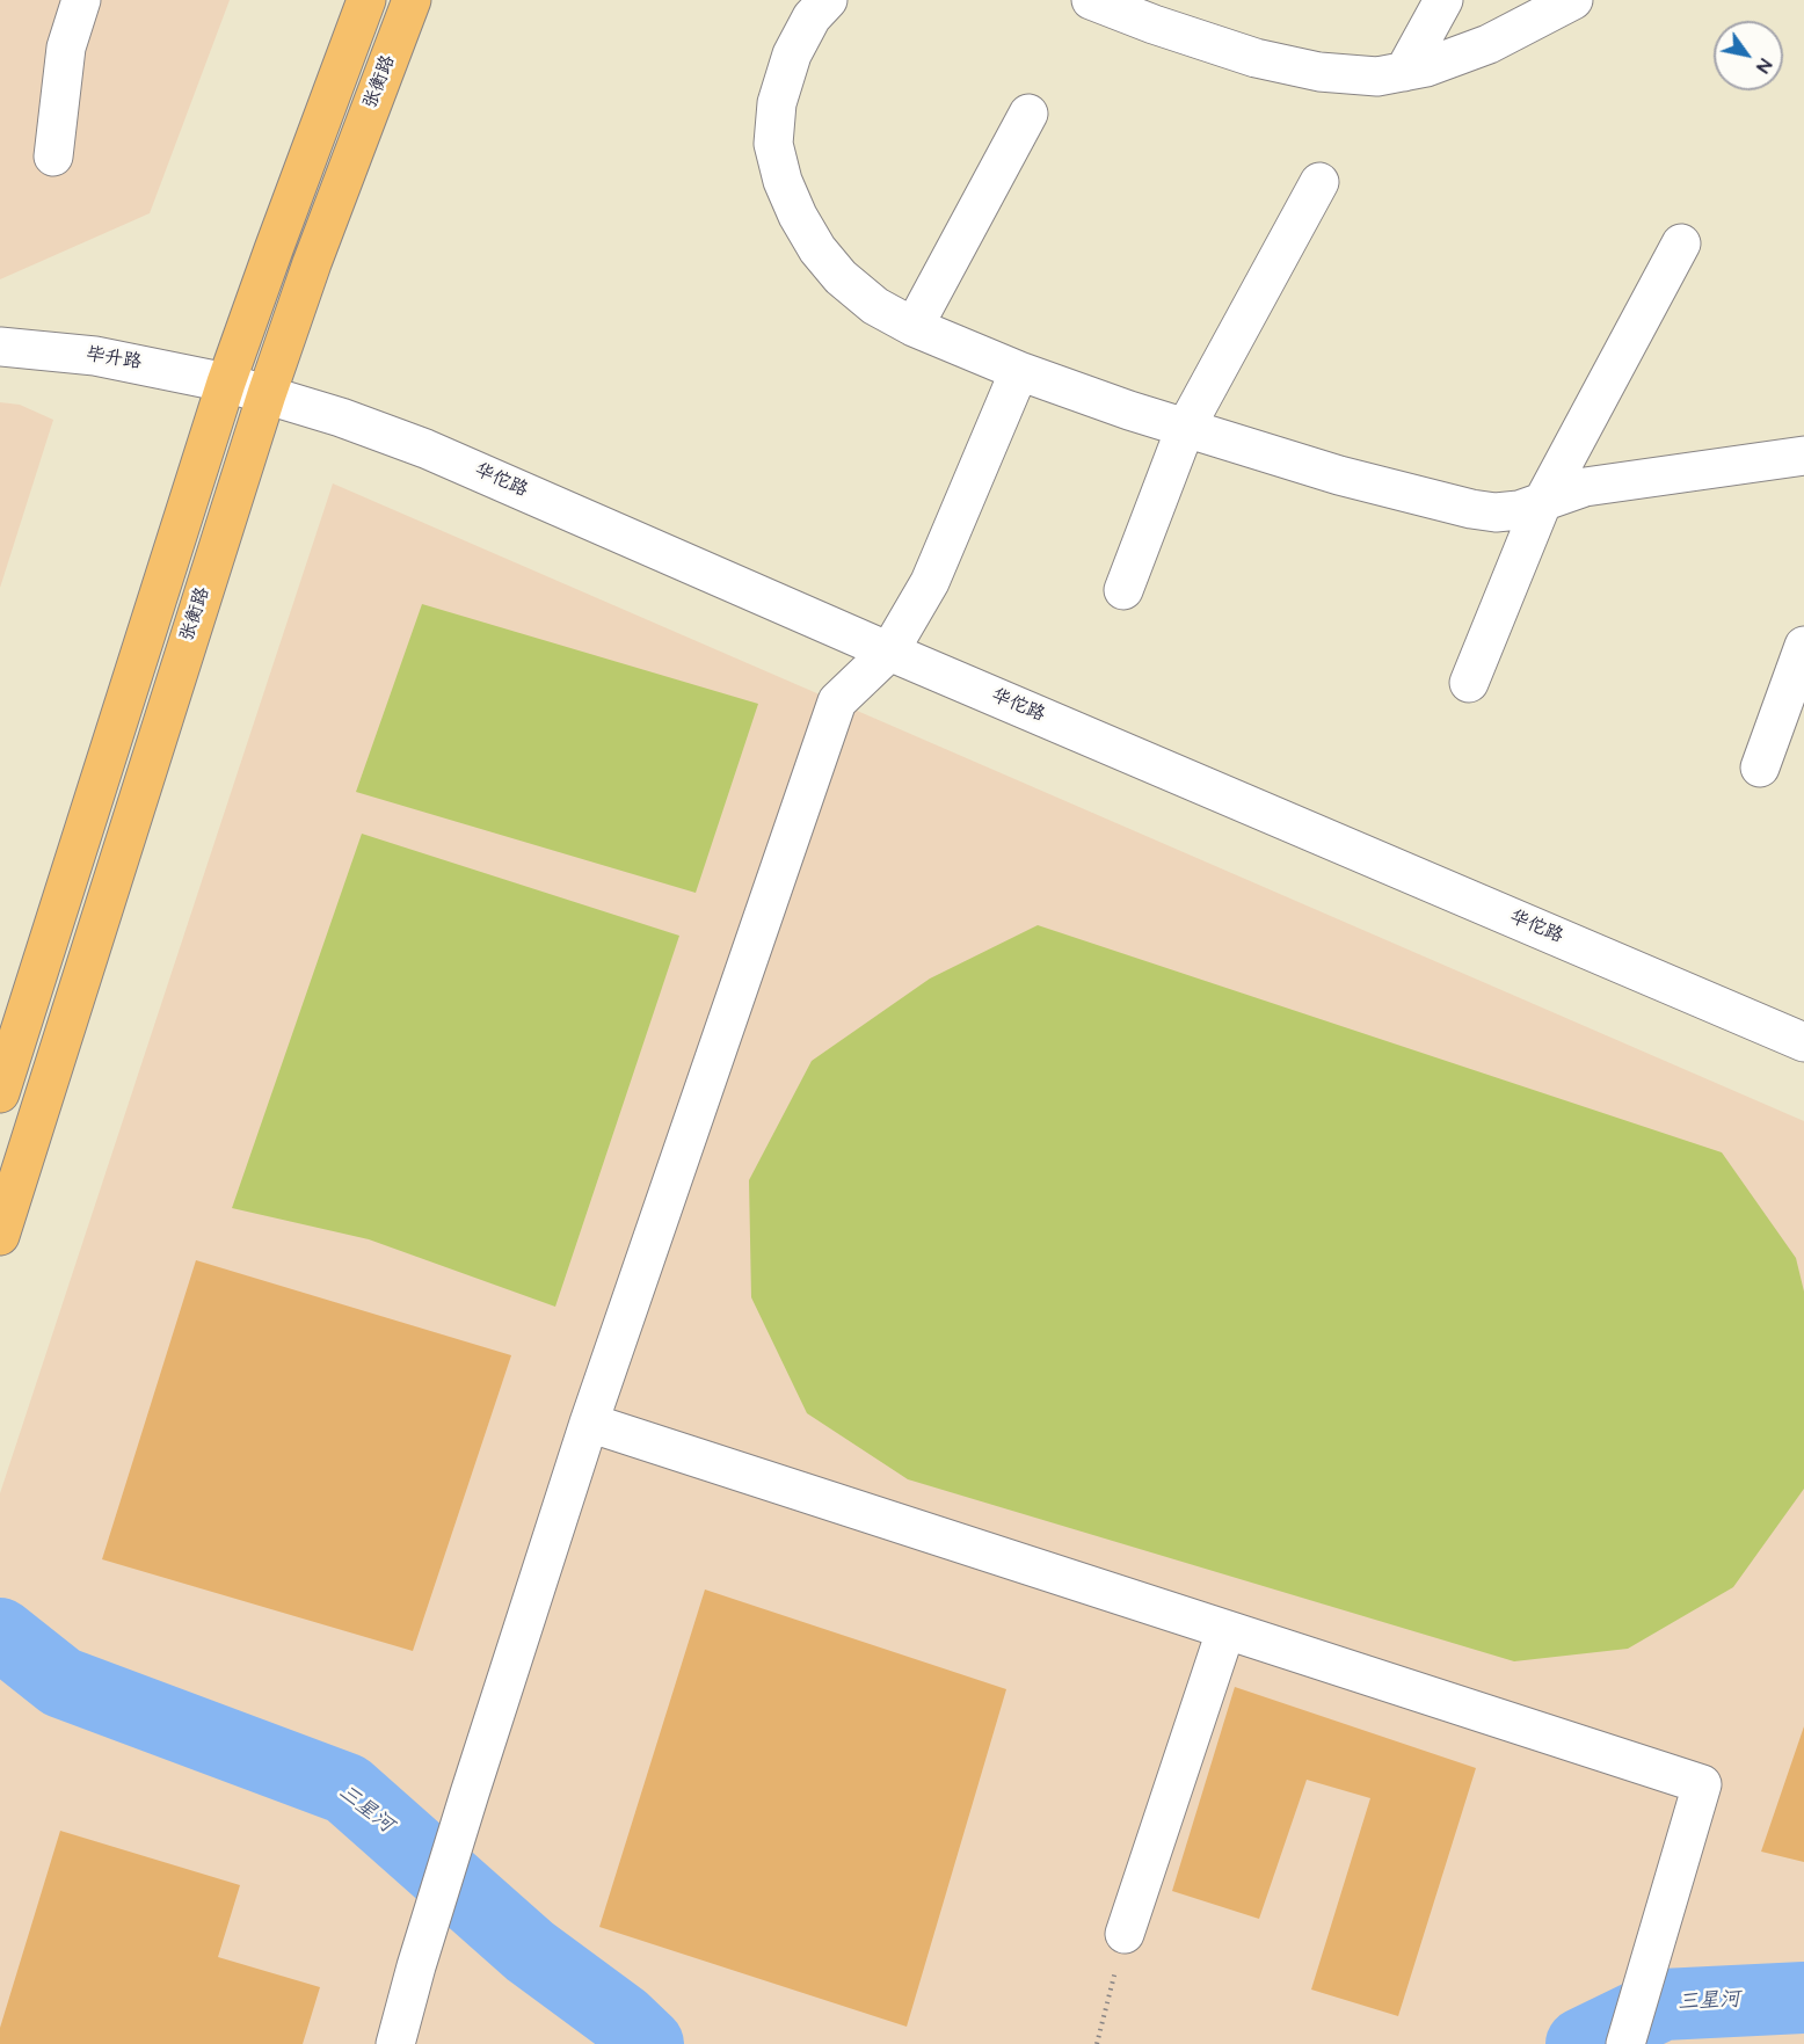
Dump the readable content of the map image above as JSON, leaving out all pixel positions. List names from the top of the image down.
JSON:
{
  "streets": {
    "main road": ["张衡路"],
    "street": ["毕升路", "华佗路"]
  },
  "crossings": [
    ["张衡路", "华佗路"],
    ["毕升路", "华佗路"]
  ],
  "water": ["三星河"],
  "north": "bottom right"
}
